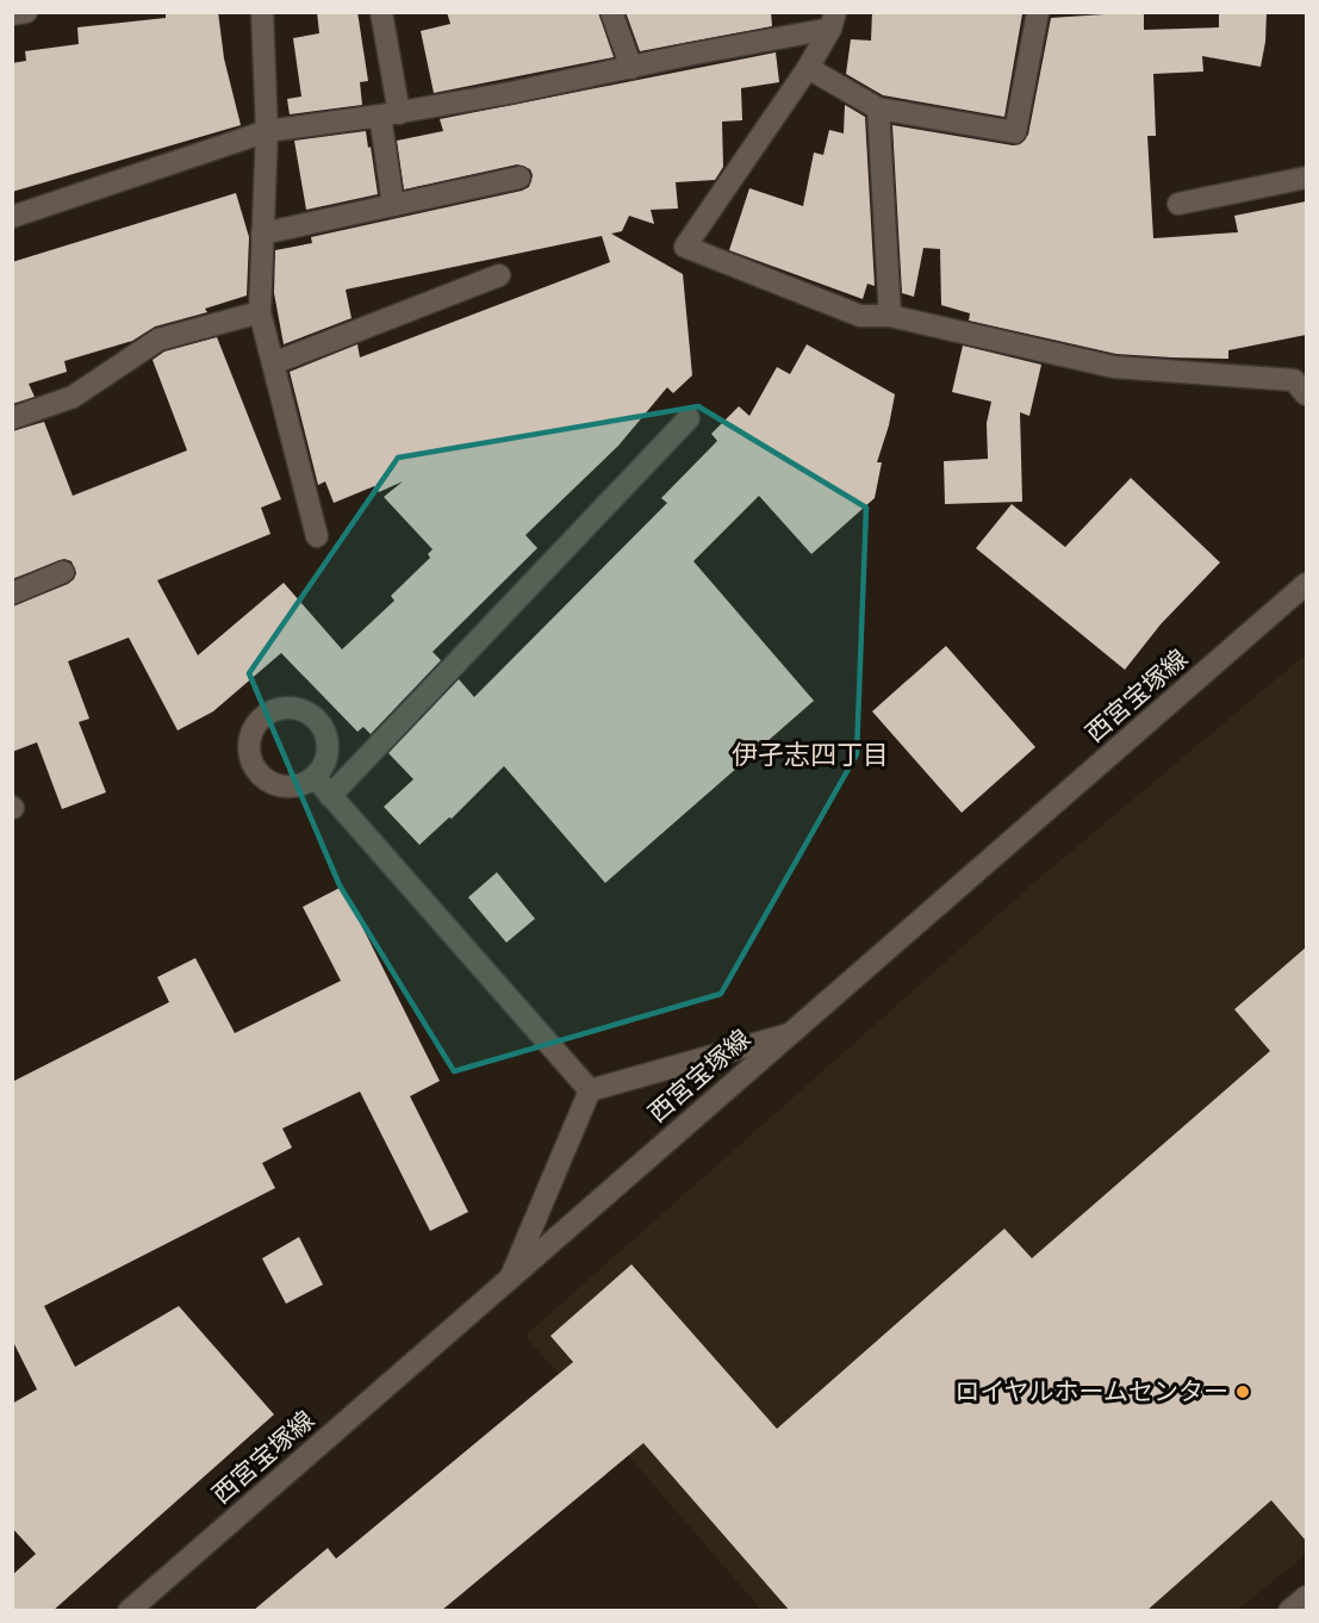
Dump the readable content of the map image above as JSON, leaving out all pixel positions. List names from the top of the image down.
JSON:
{
  "streets": {
    "street": ["西宮宝塚線"]
  },
  "districts": ["伊孑志四丁目"],
  "places": ["ロイヤルホームセンター"]
}
